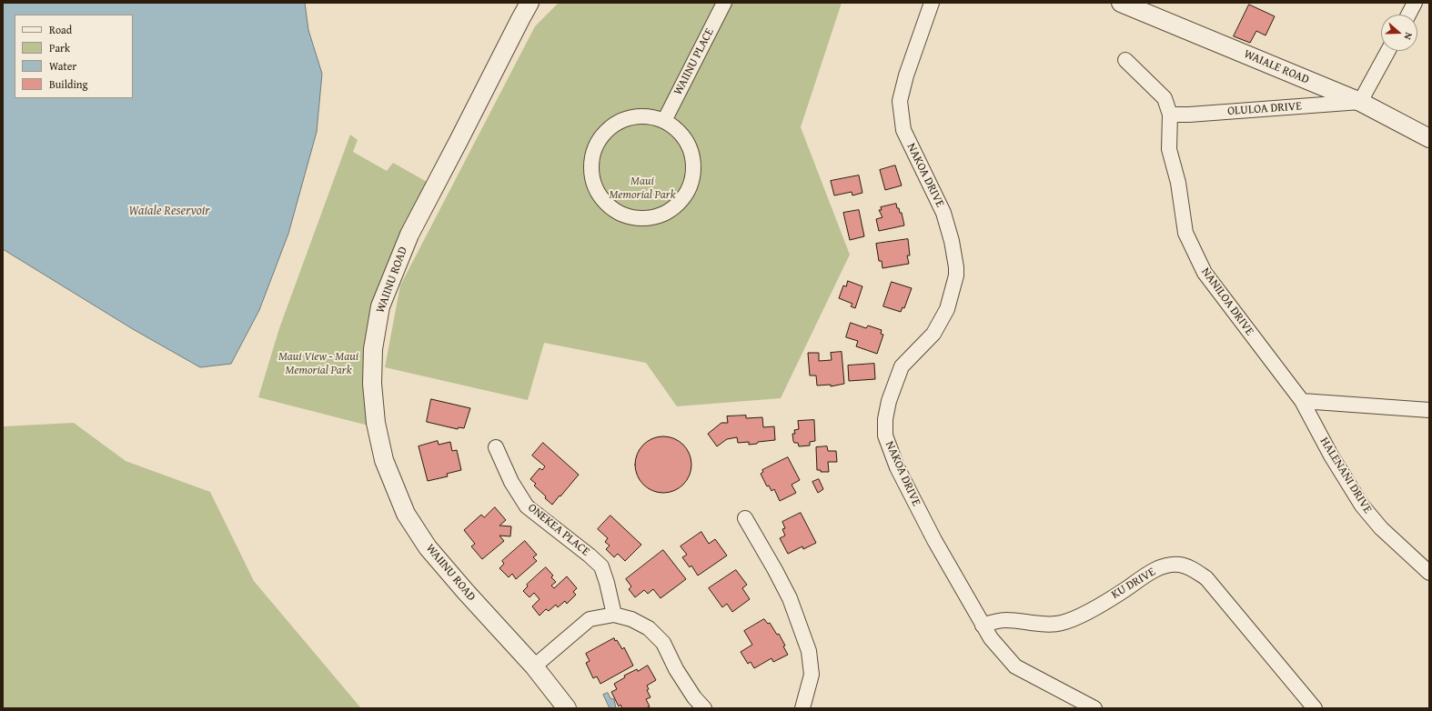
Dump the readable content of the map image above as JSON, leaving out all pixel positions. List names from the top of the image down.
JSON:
{
  "streets": {
    "street": [
      "WAIINU PLACE",
      "WAIALE ROAD",
      "OLULOA DRIVE",
      "NAKOA DRIVE",
      "WAIINU ROAD",
      "NANILOA DRIVE",
      "HALENANI DRIVE",
      "ONEKEA PLACE",
      "KU DRIVE"
    ]
  },
  "crossings": [
    ["WAIALE ROAD", "OLULOA DRIVE"],
    ["OLULOA DRIVE", "NANILOA DRIVE"],
    ["NAKOA DRIVE", "KU DRIVE"],
    ["NANILOA DRIVE", "HALENANI DRIVE"]
  ],
  "water": ["Waiale Reservoir"],
  "parks": ["Maui Memorial Park", "Maui View - Maui Memorial Park"],
  "legend": [
    "Road",
    "Park",
    "Water",
    "Building"
  ],
  "north": "right"
}
